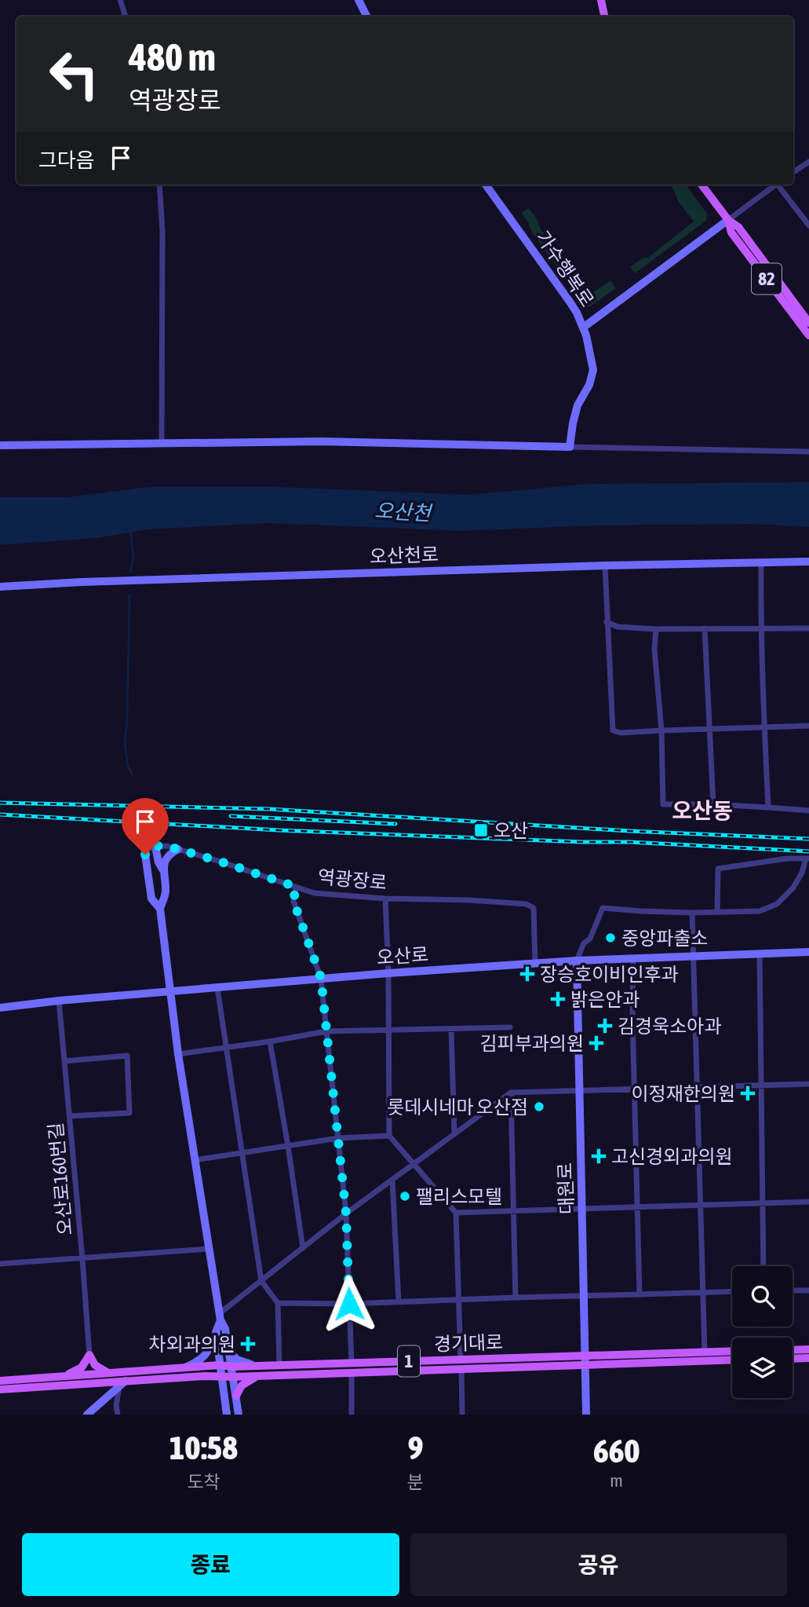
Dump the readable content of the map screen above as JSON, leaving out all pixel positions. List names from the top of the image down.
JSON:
{
  "streets": {
    "main road": ["82", "경기대로", "1"],
    "street": [
      "가수행복로",
      "오산천로",
      "역광장로",
      "오산로",
      "오산로160번길",
      "대원로"
    ]
  },
  "crossings": [
    ["역광장로", "오산로"],
    ["오산로", "오산로160번길"],
    ["오산로", "대원로"],
    ["대원로", "경기대로"]
  ],
  "districts": ["오산동"],
  "water": ["오산천"],
  "places": {
    "transit": ["오산"],
    "other": ["중앙파출소", "롯데시네마 오산점", "팰리스모텔"],
    "health": [
      "장승호이비인후과",
      "밝은안과",
      "김경욱소아과",
      "김피부과의원",
      "이정재한의원",
      "고신경외과의원",
      "차외과의원"
    ]
  },
  "page": {
    "turn": ["480 m", "역광장로"],
    "then": "그다음",
    "eta": [
      "10:58",
      "도착",
      "9",
      "분",
      "660",
      "m"
    ],
    "buttons": ["종료", "공유"]
  }
}
